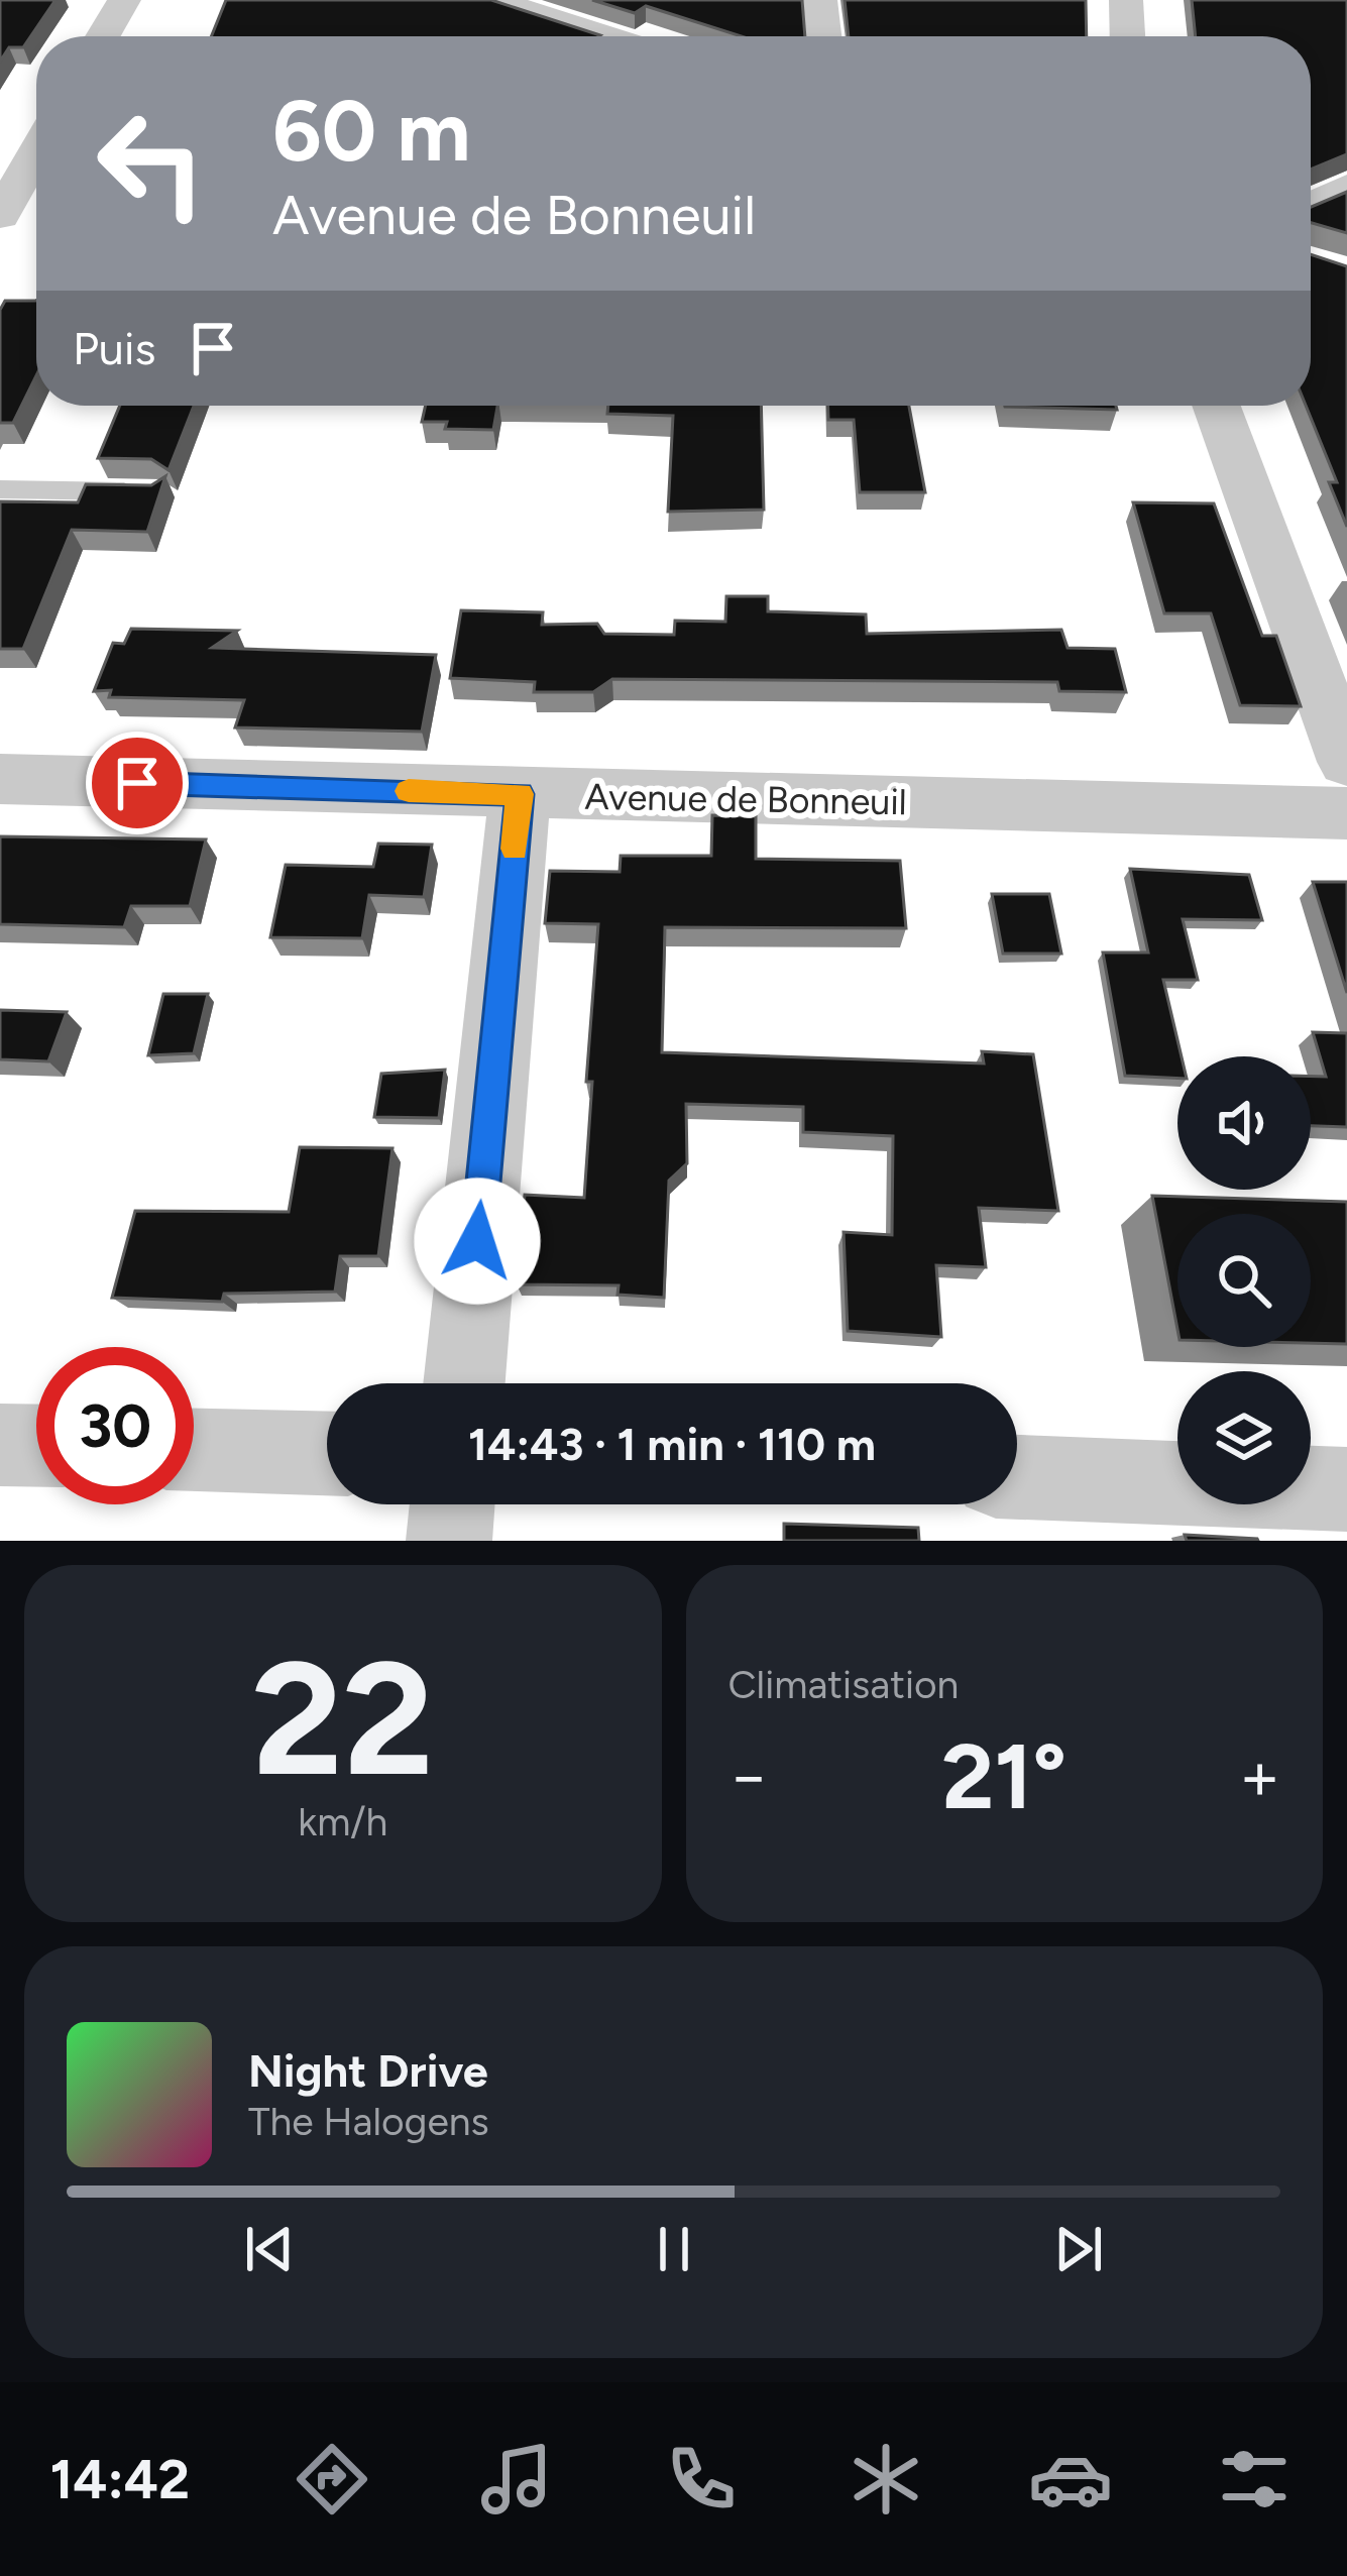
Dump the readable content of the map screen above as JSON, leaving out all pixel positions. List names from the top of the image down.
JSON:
{
  "streets": {
    "street": ["Avenue de Bonneuil"]
  },
  "page": {
    "turn": ["60 m", "Avenue de Bonneuil"],
    "then": "Puis",
    "limit": "30",
    "trip": "14:43 · 1 min · 110 m",
    "tile": [
      ["22", "km/h"],
      "Climatisation"
    ],
    "heat": ["−", "21°", "+"],
    "song": ["Night Drive", "The Halogens"],
    "tabs": "14:42"
  }
}
